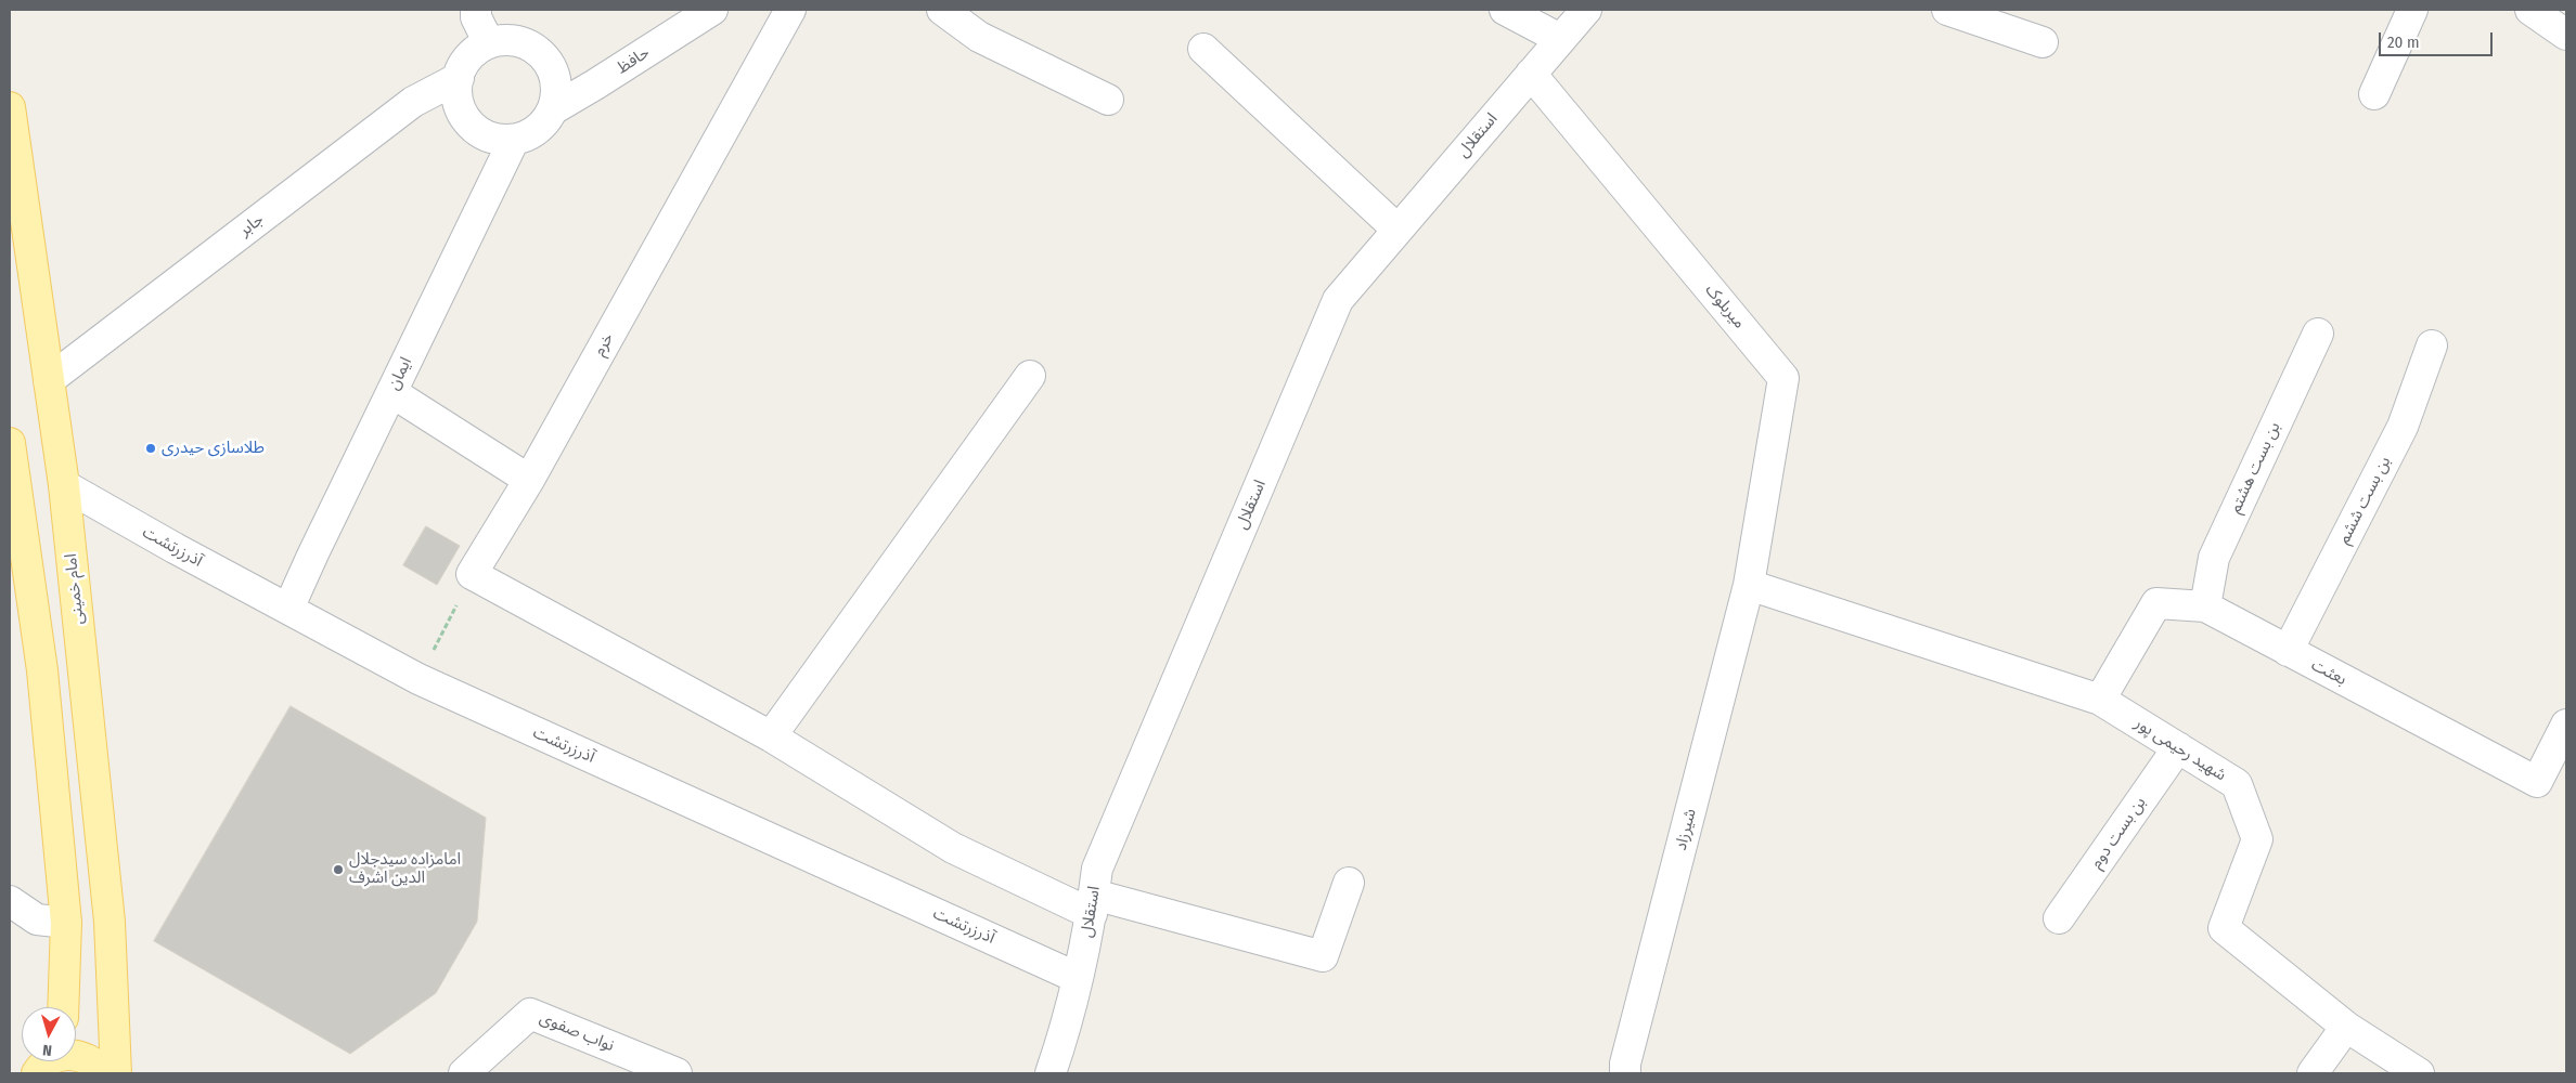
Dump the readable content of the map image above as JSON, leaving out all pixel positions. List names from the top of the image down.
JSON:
{
  "streets": {
    "main road": ["امام خمینی"],
    "street": [
      "حافظ",
      "استقلال",
      "جابر",
      "میربلوک",
      "خرم",
      "ایمان",
      "بن بست هشتم",
      "بن بست ششم",
      "آذرزرتشت",
      "بعثت",
      "شهید رحیمی پور",
      "شیرزاد",
      "بن بست دوم",
      "نواب صفوی"
    ]
  },
  "crossings": [
    ["حافظ", "جابر"],
    ["حافظ", "ایمان"],
    ["استقلال", "میربلوک"],
    ["استقلال", "آذرزرتشت"],
    ["جابر", "ایمان"],
    ["جابر", "امام خمینی"],
    ["میربلوک", "شهید رحیمی پور"],
    ["میربلوک", "شیرزاد"],
    ["ایمان", "آذرزرتشت"],
    ["بن بست هشتم", "بعثت"],
    ["بن بست ششم", "بعثت"],
    ["آذرزرتشت", "امام خمینی"],
    ["بعثت", "شهید رحیمی پور"],
    ["شهید رحیمی پور", "شیرزاد"],
    ["شهید رحیمی پور", "بن بست دوم"]
  ],
  "places": ["طلاسازی حیدری", "امامزاده سیدجلال الدین اشرف"],
  "scale_bar": "20 m",
  "north": "bottom"
}
